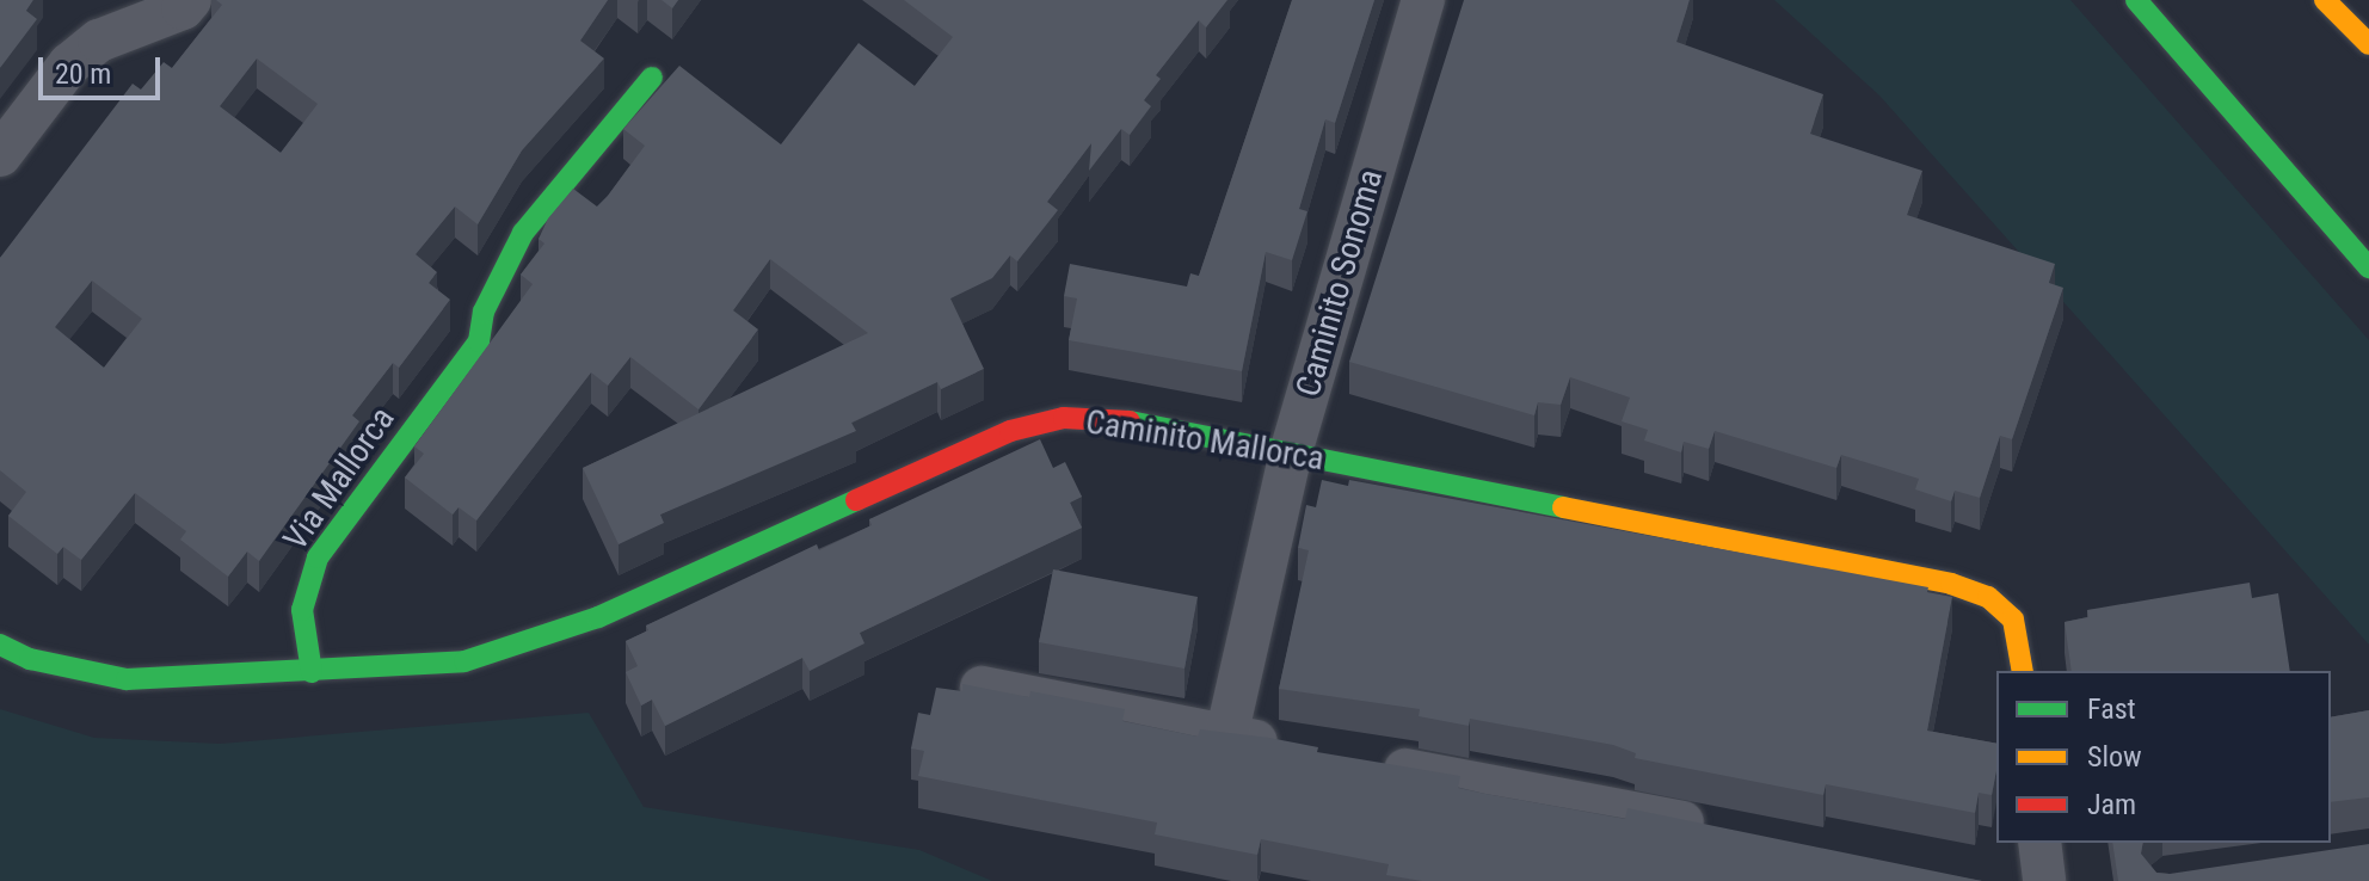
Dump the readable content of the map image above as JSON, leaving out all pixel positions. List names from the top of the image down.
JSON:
{
  "streets": {
    "main road": ["Caminito Mallorca", "Via Mallorca"],
    "street": ["Caminito Sonoma"]
  },
  "crossings": [
    ["Caminito Sonoma", "Caminito Mallorca"],
    ["Caminito Mallorca", "Via Mallorca"]
  ],
  "legend": ["Fast", "Slow", "Jam"],
  "scale_bar": "20 m"
}
